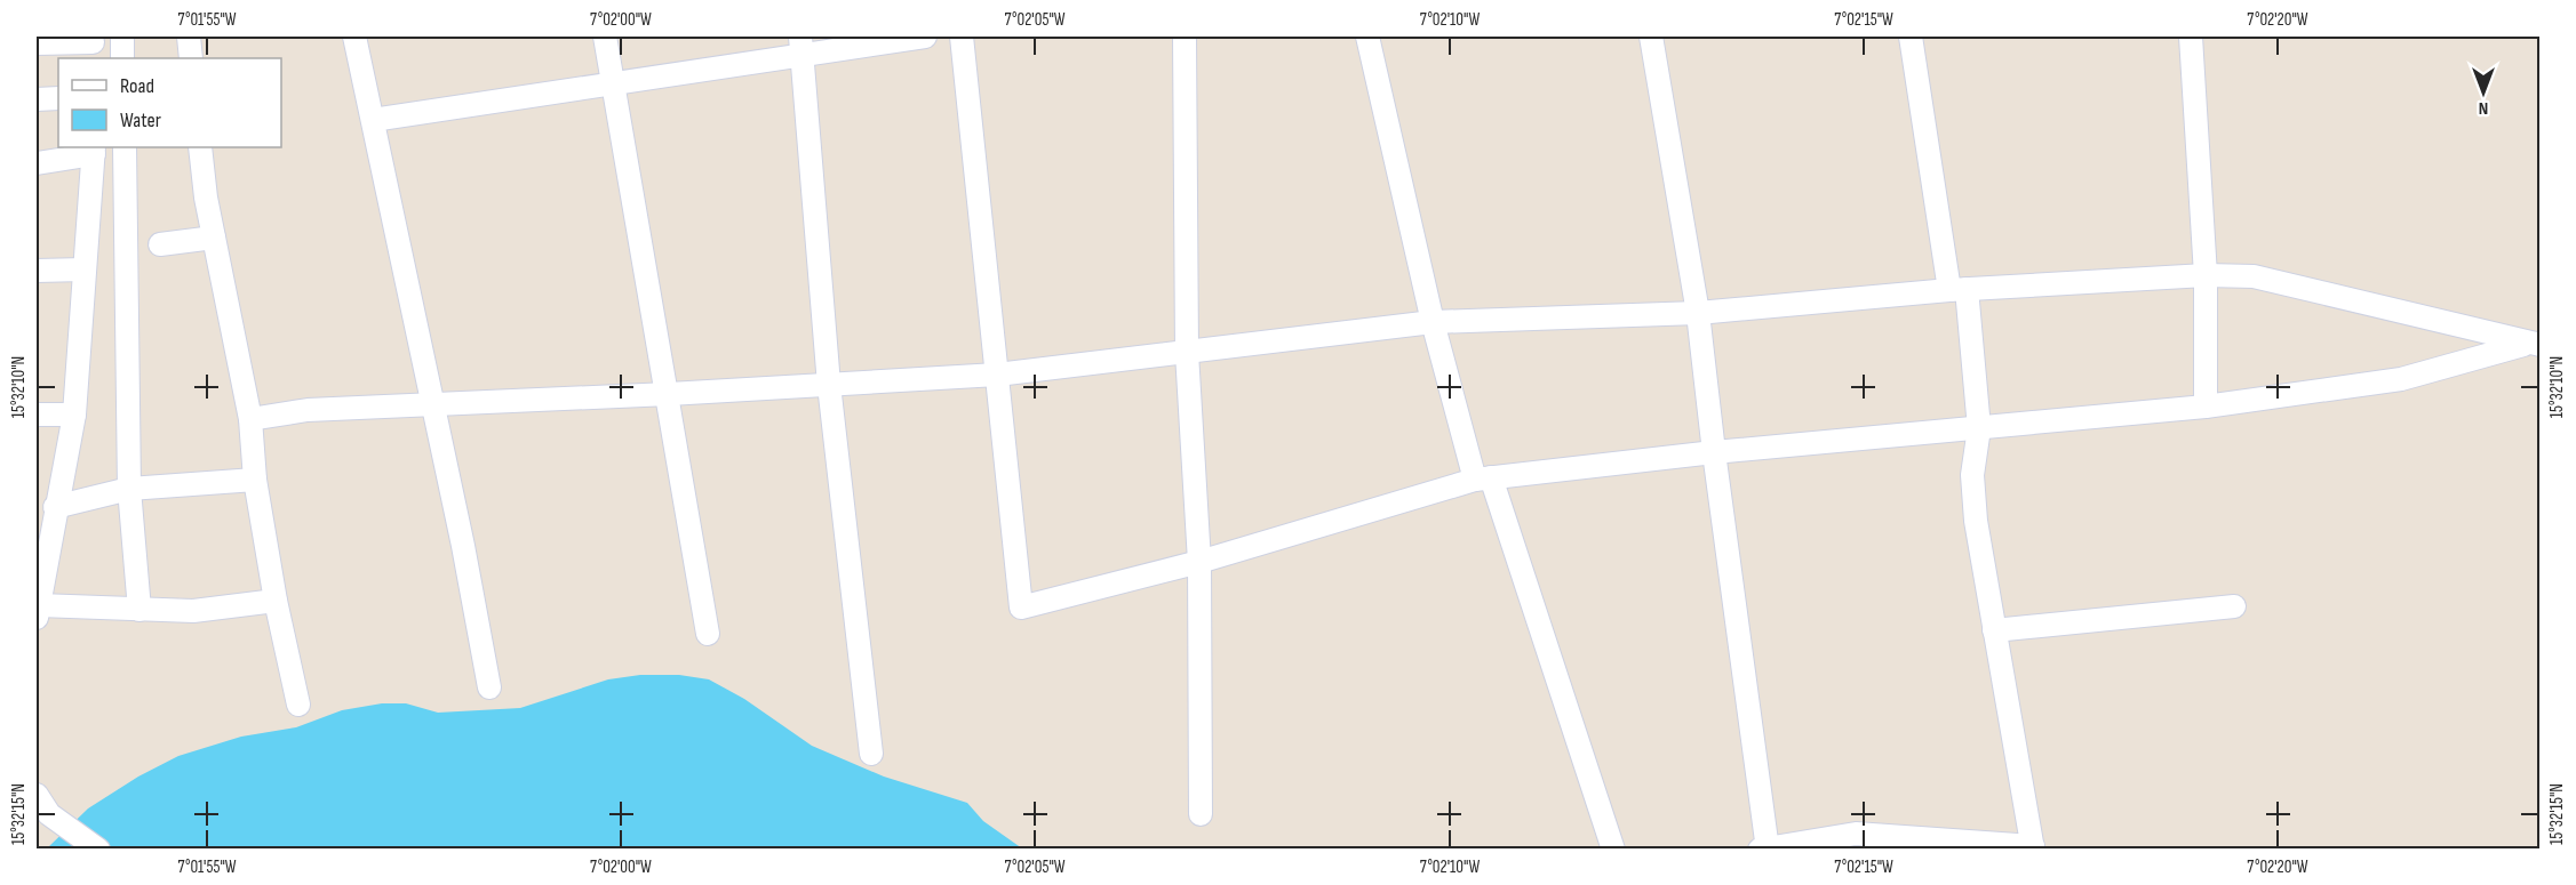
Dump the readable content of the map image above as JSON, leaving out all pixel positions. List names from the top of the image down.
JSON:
{
  "legend": ["Road", "Water"],
  "north": "bottom",
  "coordinates": [
    "7°01'55\"W",
    "7°02'00\"W",
    "7°02'05\"W",
    "7°02'10\"W",
    "7°02'15\"W",
    "7°02'20\"W",
    "15°32'10\"N",
    "15°32'15\"N"
  ]
}
